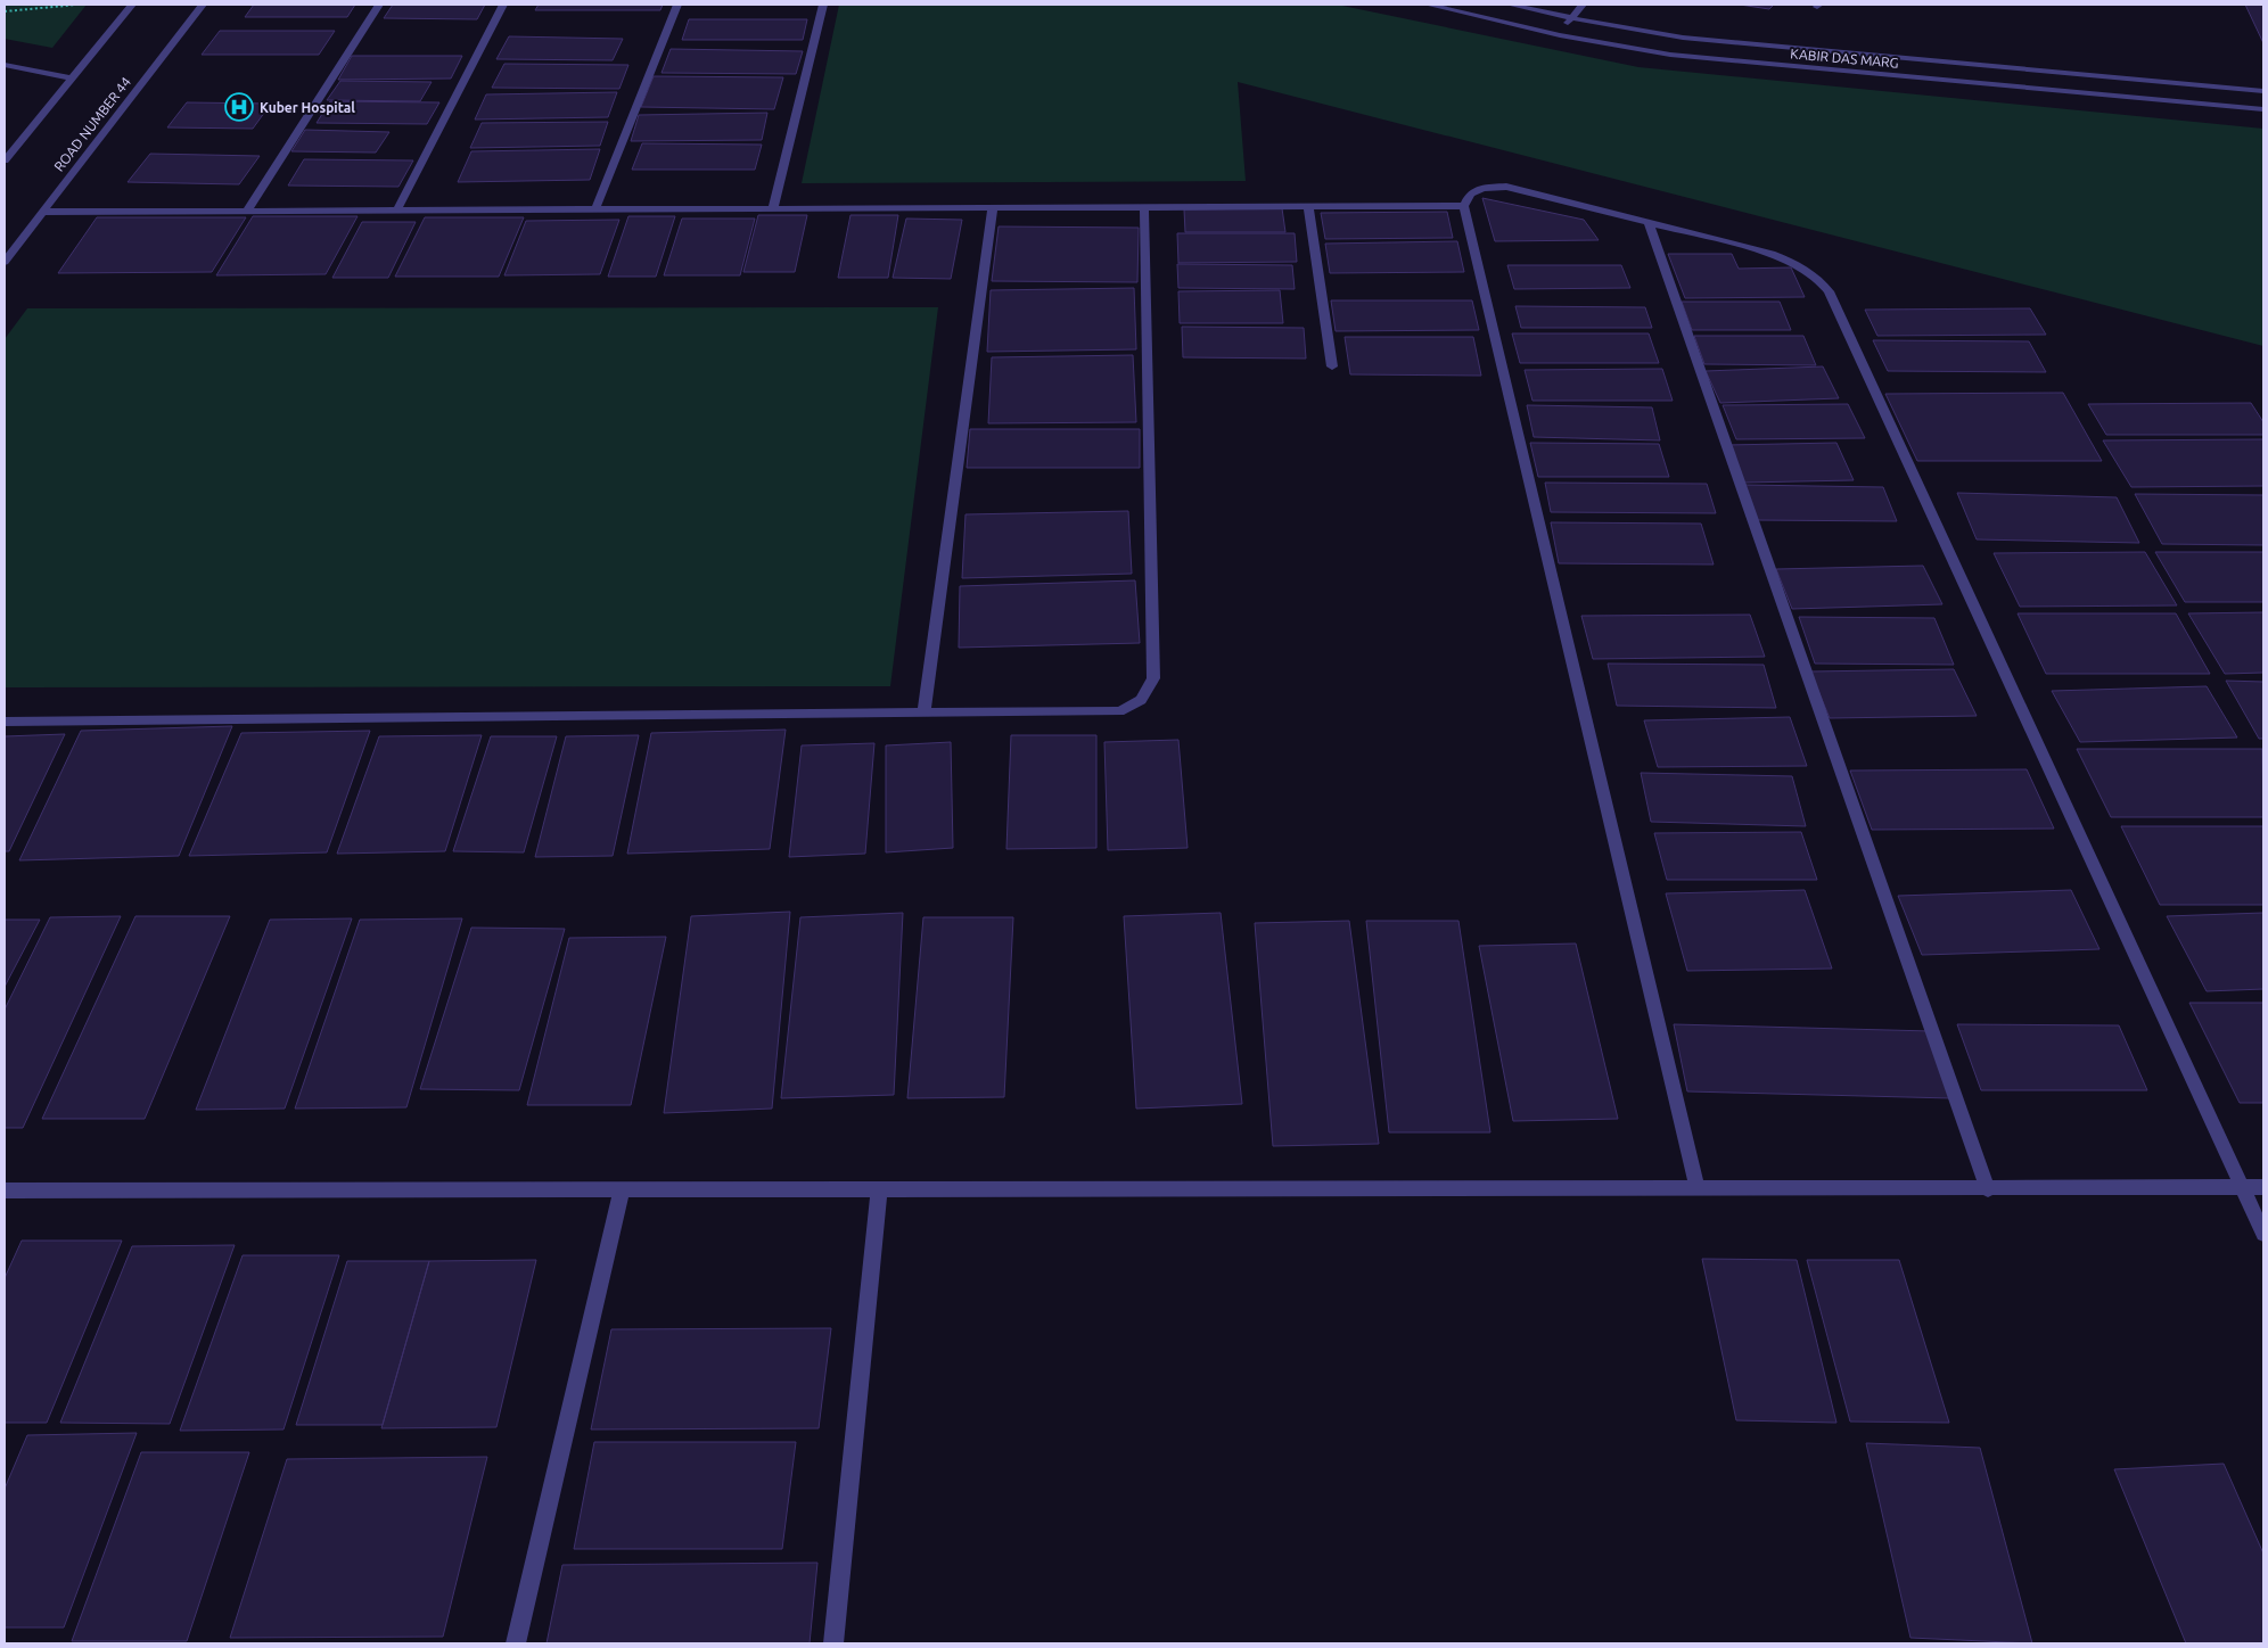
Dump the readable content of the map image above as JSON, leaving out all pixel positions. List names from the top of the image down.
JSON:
{
  "streets": {
    "street": ["KABIR DAS MARG", "ROAD NUMBER 44"]
  },
  "places": {
    "hospital": ["Kuber Hospital"]
  }
}
